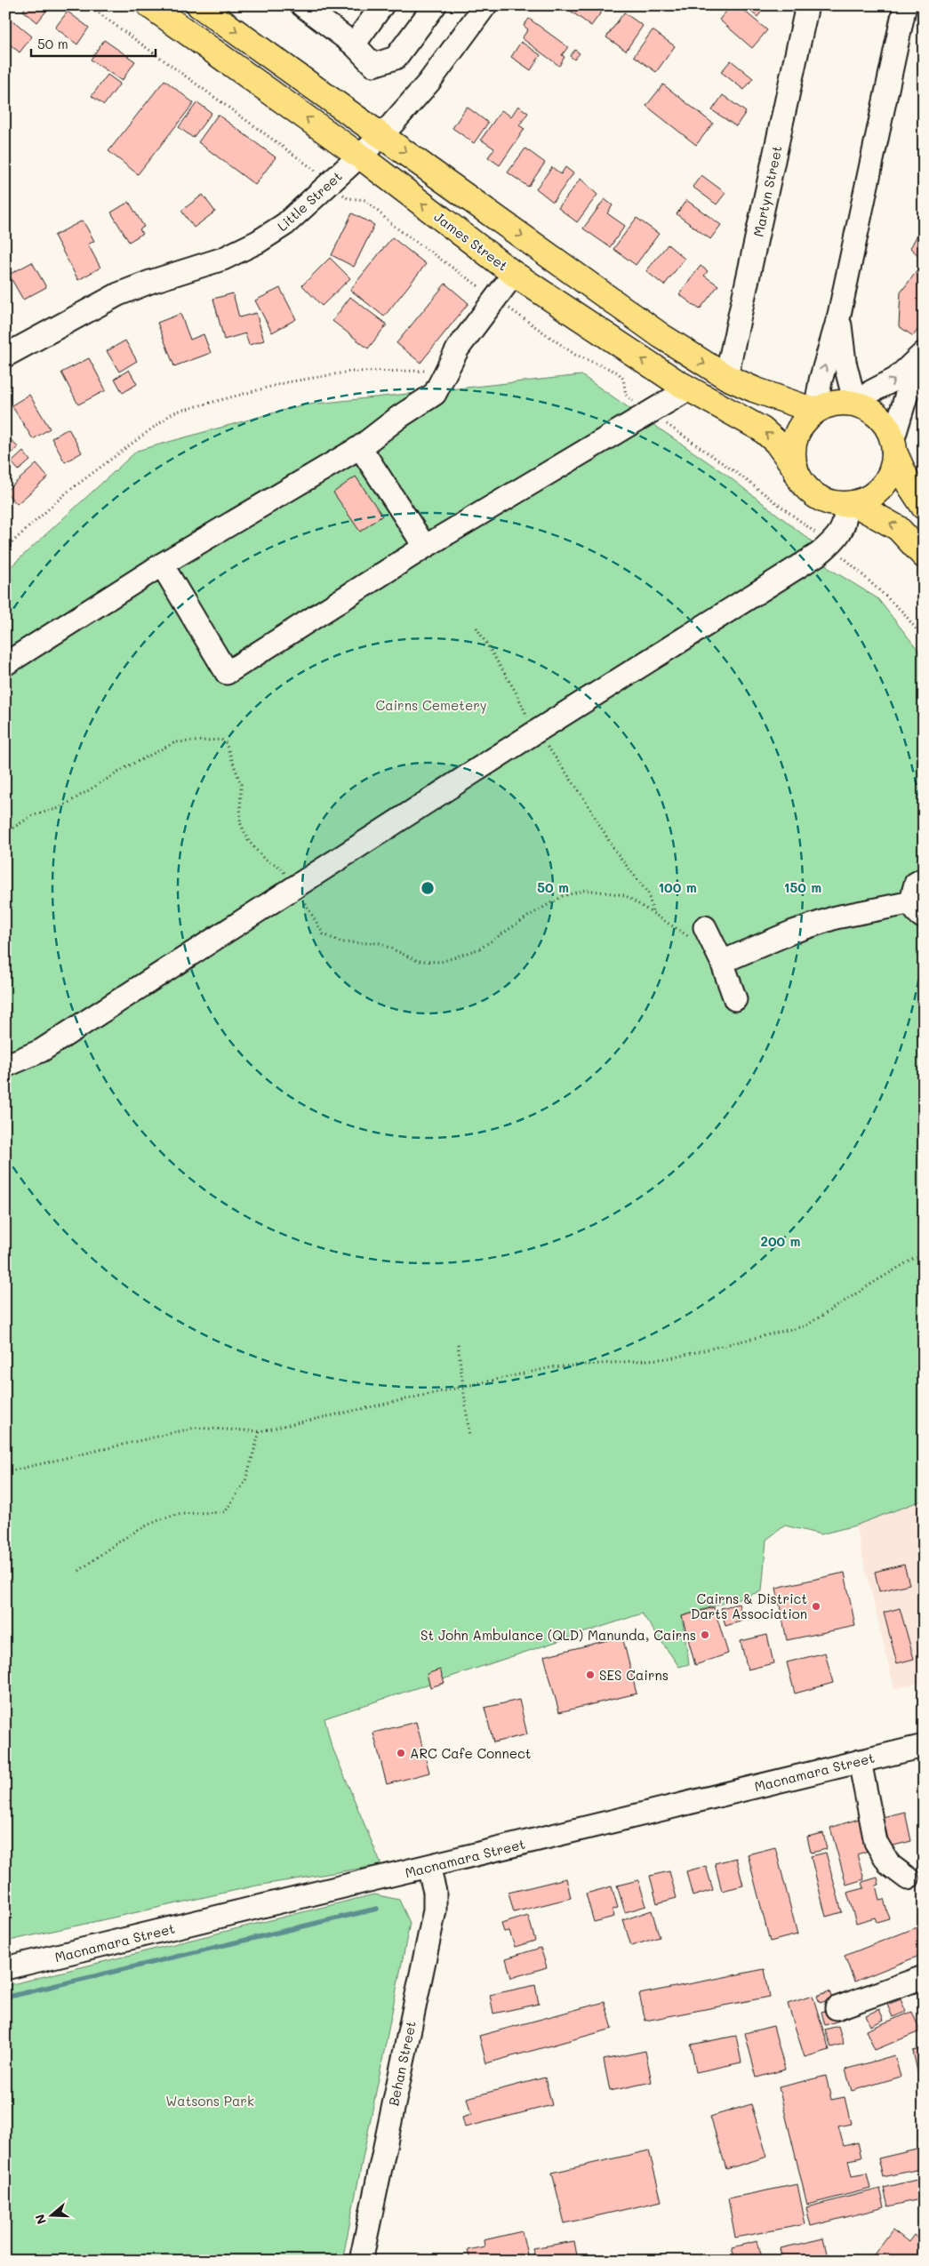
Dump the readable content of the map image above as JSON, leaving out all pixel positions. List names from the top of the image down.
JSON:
{
  "streets": {
    "main road": ["James Street"],
    "street": [
      "Martyn Street",
      "Little Street",
      "Macnamara Street",
      "Behan Street"
    ]
  },
  "crossings": [
    ["Little Street", "James Street"],
    ["Macnamara Street", "Behan Street"]
  ],
  "parks": ["Cairns Cemetery", "Watsons Park"],
  "places": [
    "Cairns & District Darts Association",
    "St John Ambulance (QLD) Manunda, Cairns",
    "SES Cairns",
    "ARC Cafe Connect"
  ],
  "scale_bar": "50 m",
  "north": "left",
  "rings": [
    "50 m",
    "100 m",
    "150 m",
    "200 m"
  ]
}
